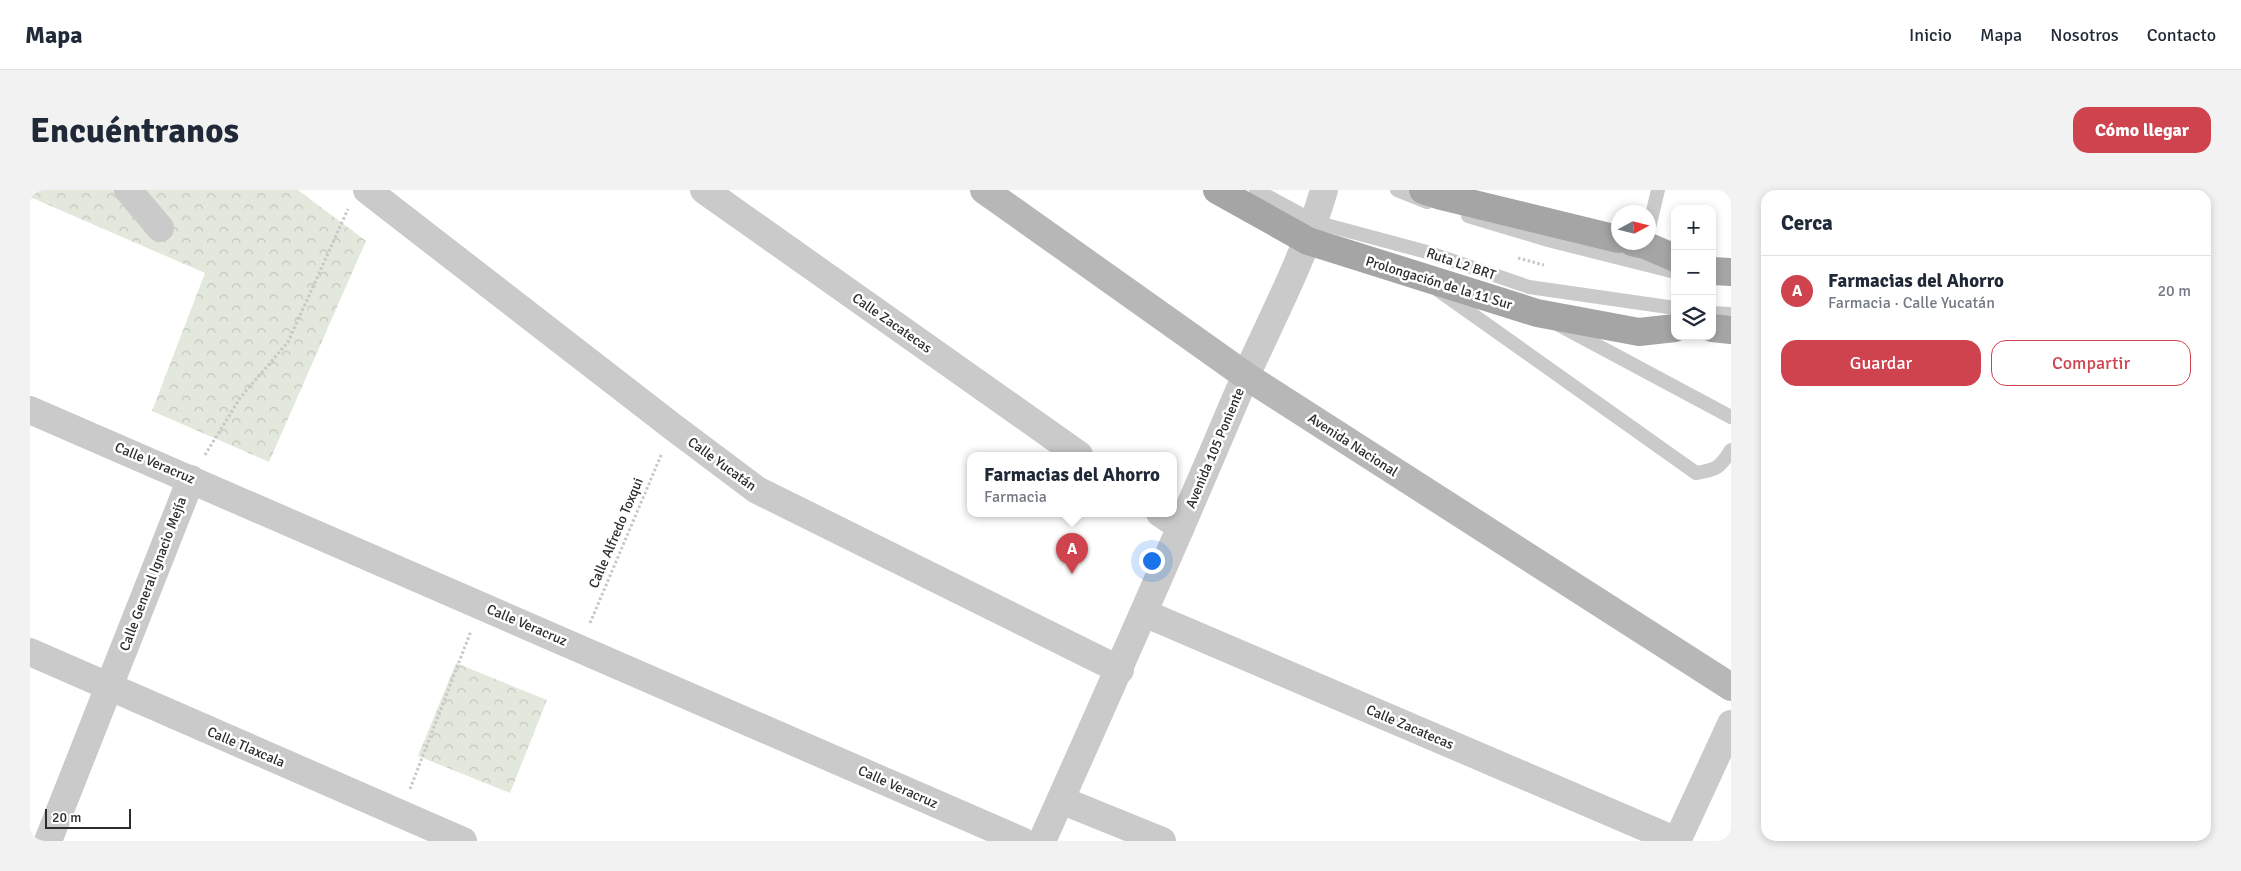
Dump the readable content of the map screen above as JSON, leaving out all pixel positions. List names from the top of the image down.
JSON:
{
  "streets": {
    "main road": ["Prolongación de la 11 Sur", "Avenida Nacional"],
    "street": [
      "Calle Zacatecas",
      "Avenida 105 Poniente",
      "Calle Veracruz",
      "Calle Yucatán",
      "Calle General Ignacio Mejía",
      "Calle Tlaxcala"
    ],
    "lane": ["Ruta L2 BRT"],
    "path": ["Calle Alfredo Toxqui"]
  },
  "crossings": [
    ["Ruta L2 BRT", "Prolongación de la 11 Sur"],
    ["Ruta L2 BRT", "Avenida 105 Poniente"],
    ["Prolongación de la 11 Sur", "Avenida 105 Poniente"],
    ["Calle Zacatecas", "Avenida 105 Poniente"],
    ["Avenida Nacional", "Avenida 105 Poniente"],
    ["Avenida 105 Poniente", "Calle Yucatán"],
    ["Calle Veracruz", "Calle Alfredo Toxqui"],
    ["Calle Veracruz", "Calle General Ignacio Mejía"],
    ["Calle Yucatán", "Calle Alfredo Toxqui"],
    ["Calle General Ignacio Mejía", "Calle Tlaxcala"]
  ],
  "scale_bar": "20 m",
  "north": "right",
  "page": {
    "header": "Mapa",
    "nav": [
      "Inicio",
      "Mapa",
      "Nosotros",
      "Contacto"
    ],
    "buttons": [
      "Cómo llegar",
      ["Guardar", "Compartir"]
    ],
    "title": "Encuéntranos",
    "heading": "Cerca",
    "map_buttons": ["+", "−"],
    "list": [
      {
        "mark": "A",
        "name": "Farmacias del Ahorro",
        "note": "Farmacia · Calle Yucatán",
        "value": "20 m"
      }
    ],
    "popup": ["Farmacias del Ahorro", "Farmacia"],
    "pins": "A",
    "scale": "20 m"
  }
}
